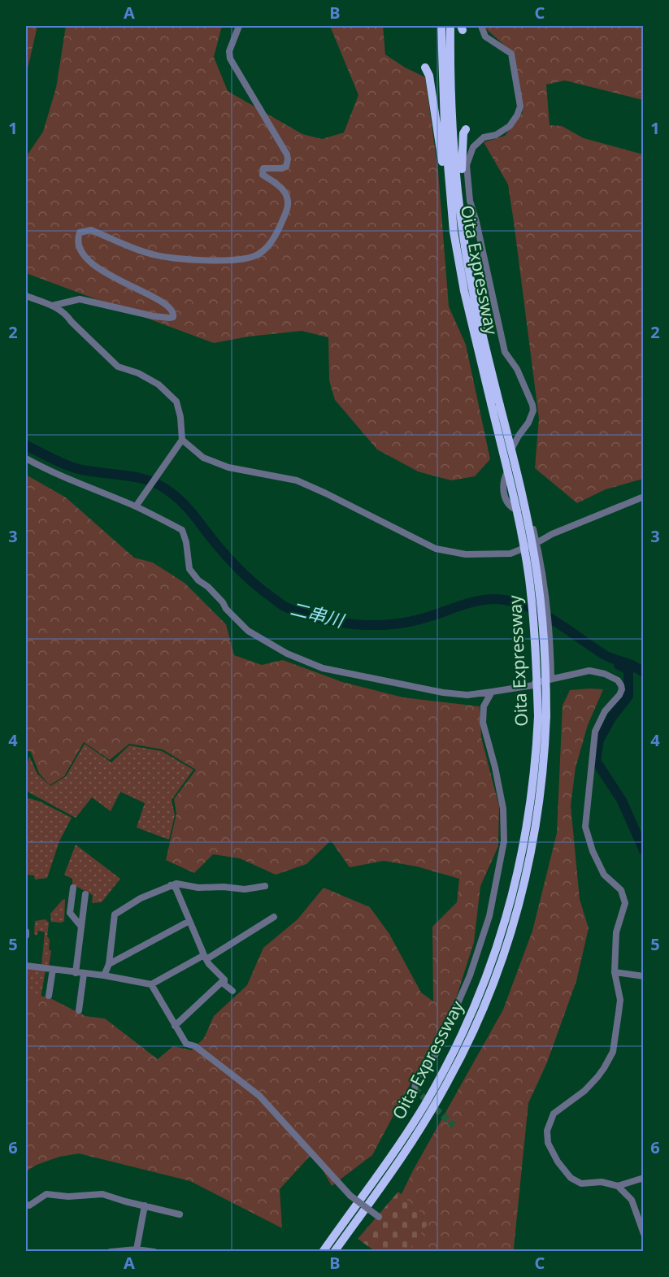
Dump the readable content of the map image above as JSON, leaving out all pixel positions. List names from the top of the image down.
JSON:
{
  "streets": {
    "highway": ["Oita Expressway"]
  },
  "water": ["二串川"],
  "grid": {
    "columns": ["A", "B", "C"],
    "rows": [
      "1",
      "2",
      "3",
      "4",
      "5",
      "6"
    ]
  }
}
